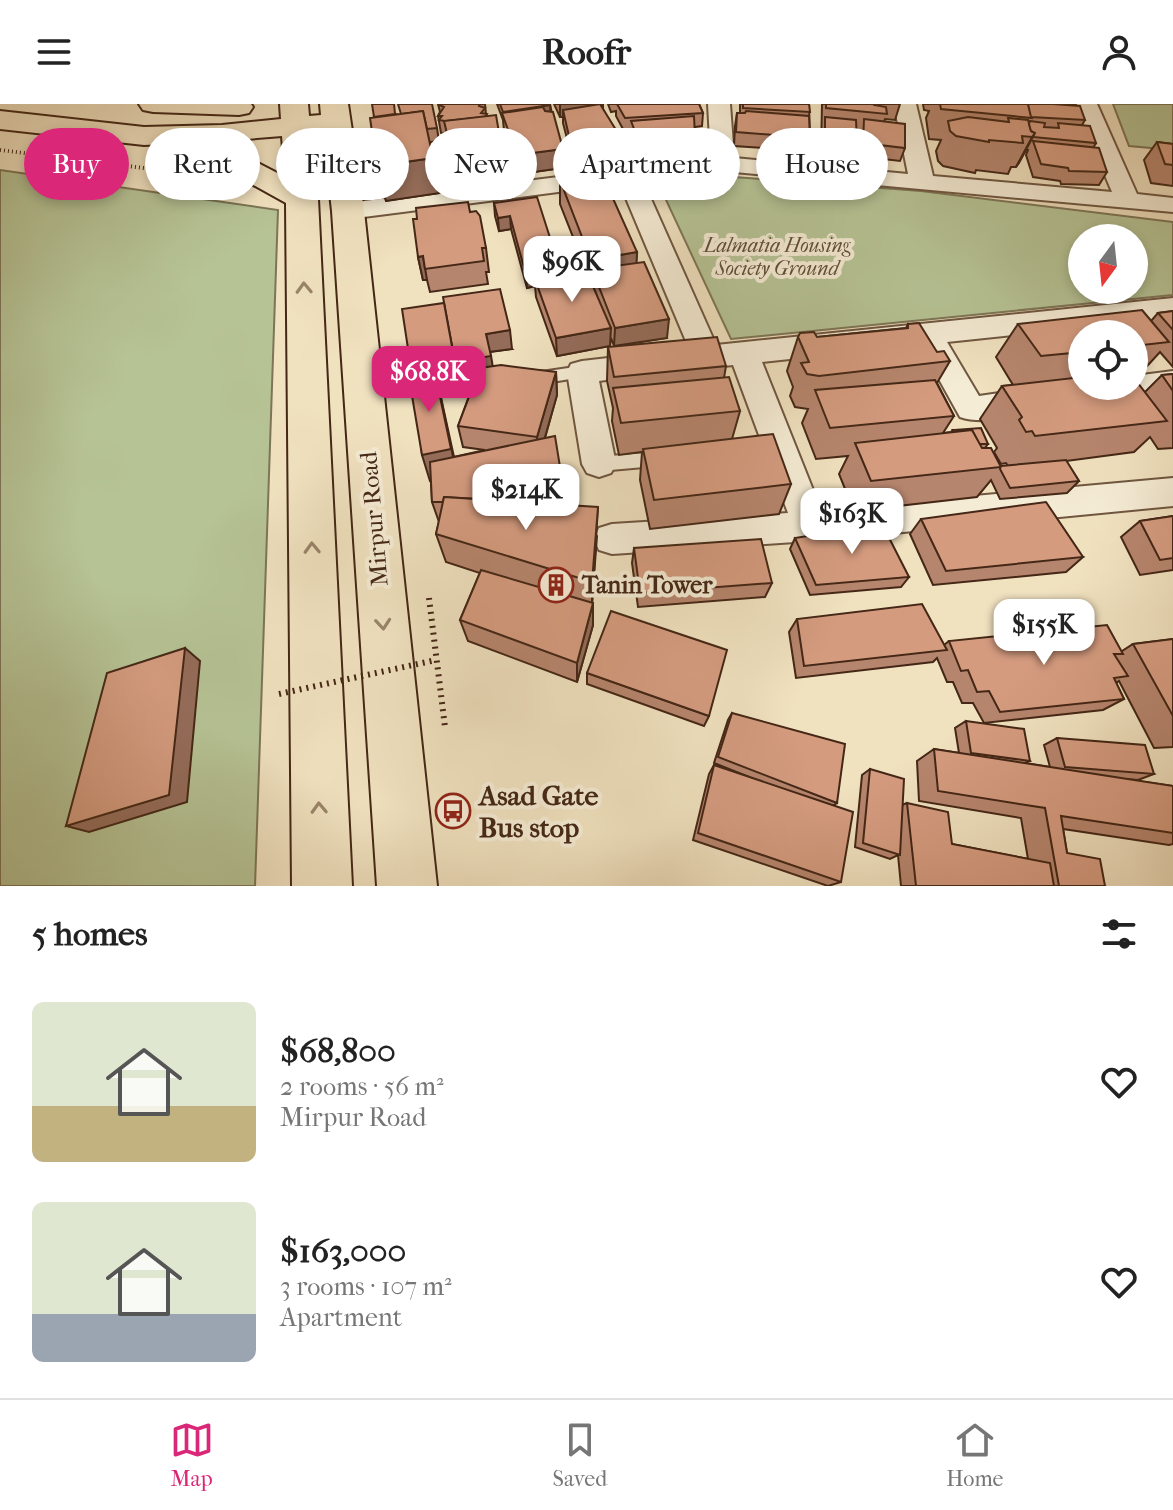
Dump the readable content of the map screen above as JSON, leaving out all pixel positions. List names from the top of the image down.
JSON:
{
  "streets": {
    "highway": ["Mirpur Road"]
  },
  "parks": ["Lalmatia Housing Society Ground"],
  "places": {
    "building": ["Tanin Tower"],
    "bus stop": ["Asad Gate Bus stop"]
  },
  "north": "bottom",
  "page": {
    "header": "Roofr",
    "chip": [
      "Buy",
      "Rent",
      "Filters",
      "New",
      "Apartment",
      "House"
    ],
    "price": [
      "$96K",
      "$68.8K",
      "$214K",
      "$163K",
      "$155K"
    ],
    "heading": "5 homes",
    "list": [
      {
        "name": "$68,800",
        "note": "2 rooms · 56 m² · Mirpur Road"
      },
      {
        "name": "$163,000",
        "note": "3 rooms · 107 m² · Apartment"
      }
    ],
    "tabs": ["Map", "Saved", "Home"]
  }
}
